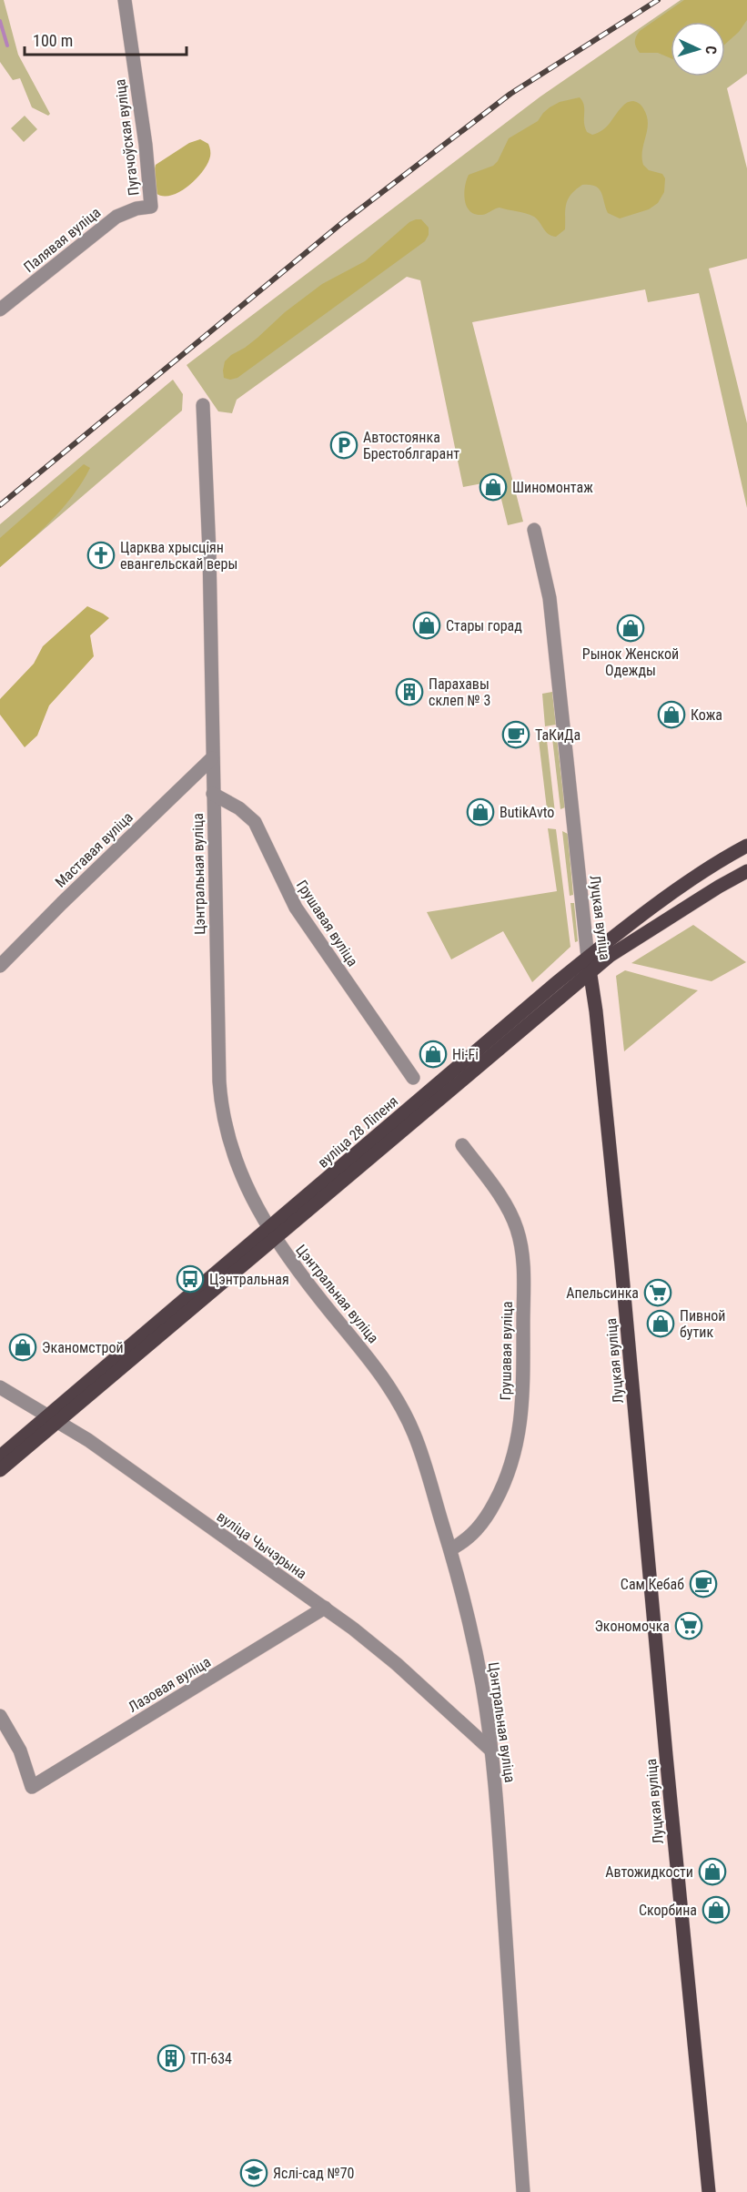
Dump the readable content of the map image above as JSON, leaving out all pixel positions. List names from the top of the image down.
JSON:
{
  "streets": {
    "main road": ["Луцкая вуліца", "вуліца 28 Ліпеня"],
    "street": [
      "Пугачоўская вуліца",
      "Палявая вуліца",
      "Маставая вуліца",
      "Цэнтральная вуліца",
      "Грушавая вуліца",
      "вуліца Чычэрына",
      "Лазовая вуліца"
    ]
  },
  "crossings": [
    ["Пугачоўская вуліца", "Палявая вуліца"],
    ["Маставая вуліца", "Цэнтральная вуліца"],
    ["Цэнтральная вуліца", "Грушавая вуліца"],
    ["Цэнтральная вуліца", "вуліца 28 Ліпеня"],
    ["Цэнтральная вуліца", "вуліца Чычэрына"],
    ["Луцкая вуліца", "вуліца 28 Ліпеня"],
    ["вуліца 28 Ліпеня", "вуліца Чычэрына"],
    ["вуліца Чычэрына", "Лазовая вуліца"]
  ],
  "places": {
    "parking": ["Автостоянка Брестоблгарант"],
    "shop": [
      "Шиномонтаж",
      "Стары горад",
      "Рынок Женской Одежды",
      "Кожа",
      "ButikAvto",
      "Hi-Fi",
      "Пивной бутик",
      "Эканомстрой",
      "Автожидкости",
      "Скорбина"
    ],
    "church": ["Царква хрысціян евангельскай веры"],
    "building": ["Парахавы склеп № 3", "ТП-634"],
    "cafe": ["ТаКиДа", "Сам Кебаб"],
    "bus stop": ["Цэнтральная"],
    "supermarket": ["Апельсинка", "Экономочка"],
    "school or university": ["Яслі-сад №70"]
  },
  "scale_bar": "100 m",
  "north": "right"
}
